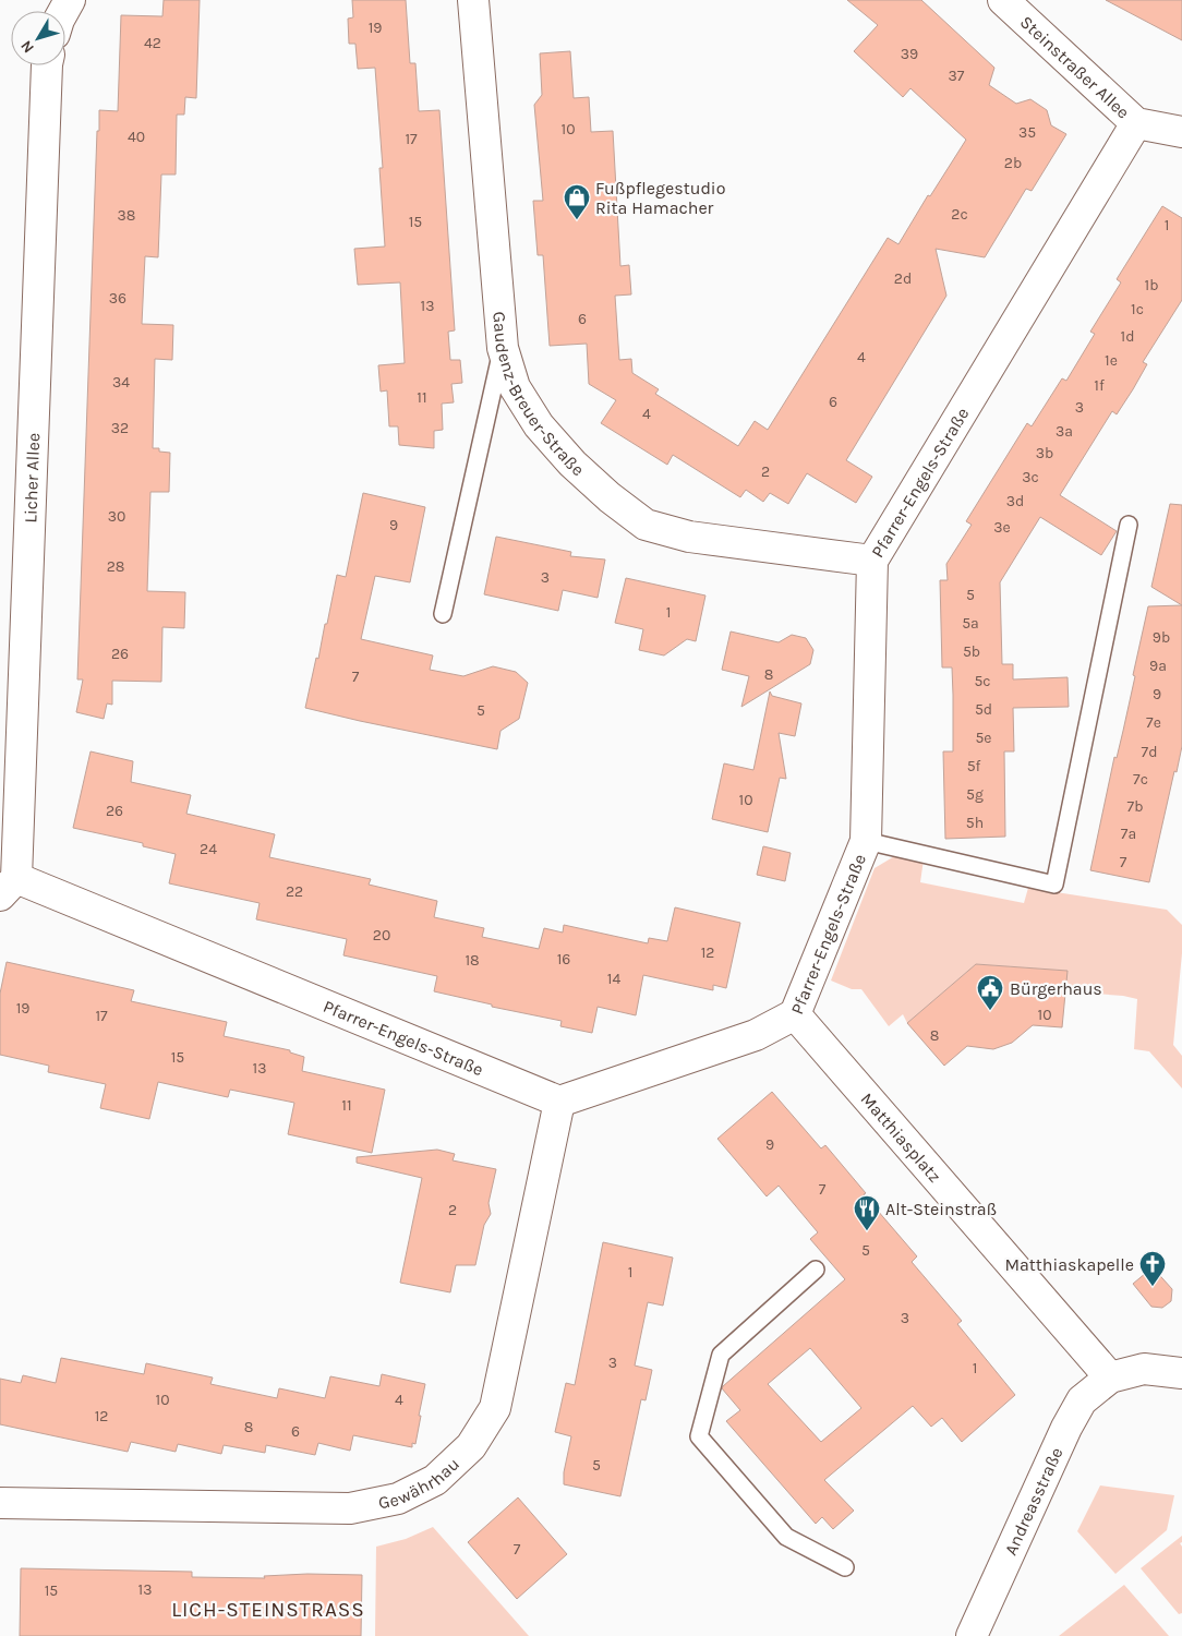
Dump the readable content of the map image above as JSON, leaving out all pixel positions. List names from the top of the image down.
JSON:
{
  "streets": {
    "street": [
      "Steinstraßer Allee",
      "Gaudenz-Breuer-Straße",
      "Licher Allee",
      "Pfarrer-Engels-Straße",
      "Matthiasplatz",
      "Gewährhau",
      "Andreasstraße"
    ]
  },
  "crossings": [
    ["Steinstraßer Allee", "Pfarrer-Engels-Straße"],
    ["Gaudenz-Breuer-Straße", "Pfarrer-Engels-Straße"],
    ["Licher Allee", "Pfarrer-Engels-Straße"],
    ["Pfarrer-Engels-Straße", "Matthiasplatz"],
    ["Pfarrer-Engels-Straße", "Gewährhau"],
    ["Matthiasplatz", "Andreasstraße"]
  ],
  "districts": ["LICH-STEINSTRASS"],
  "places": {
    "shop": ["Fußpflegestudio Rita Hamacher"],
    "public building": ["Bürgerhaus"],
    "restaurant": ["Alt-Steinstraß"],
    "church": ["Matthiaskapelle"]
  },
  "house_numbers": [
    "19",
    "42",
    "39",
    "37",
    "10",
    "35",
    "40",
    "17",
    "2b",
    "2c",
    "38",
    "15",
    "1",
    "2d",
    "1b",
    "36",
    "13",
    "1c",
    "6",
    "1d",
    "4",
    "1e",
    "34",
    "1f",
    "11",
    "6",
    "3",
    "4",
    "32",
    "3a",
    "3b",
    "2",
    "3c",
    "3d",
    "30",
    "9",
    "3e",
    "28",
    "3",
    "5",
    "1",
    "5a",
    "9b",
    "5b",
    "26",
    "9a",
    "8",
    "7",
    "5c",
    "9",
    "5d",
    "5",
    "7e",
    "5e",
    "7d",
    "5f",
    "7c",
    "5g",
    "10",
    "7b",
    "26",
    "5h",
    "7a",
    "24",
    "7",
    "22",
    "20",
    "12",
    "16",
    "18",
    "14",
    "19",
    "10",
    "17",
    "8",
    "15",
    "13",
    "11",
    "9",
    "7",
    "2",
    "5",
    "1",
    "3",
    "3",
    "1",
    "10",
    "4",
    "12",
    "8",
    "6",
    "5",
    "7",
    "13",
    "15"
  ],
  "north": "bottom left"
}
